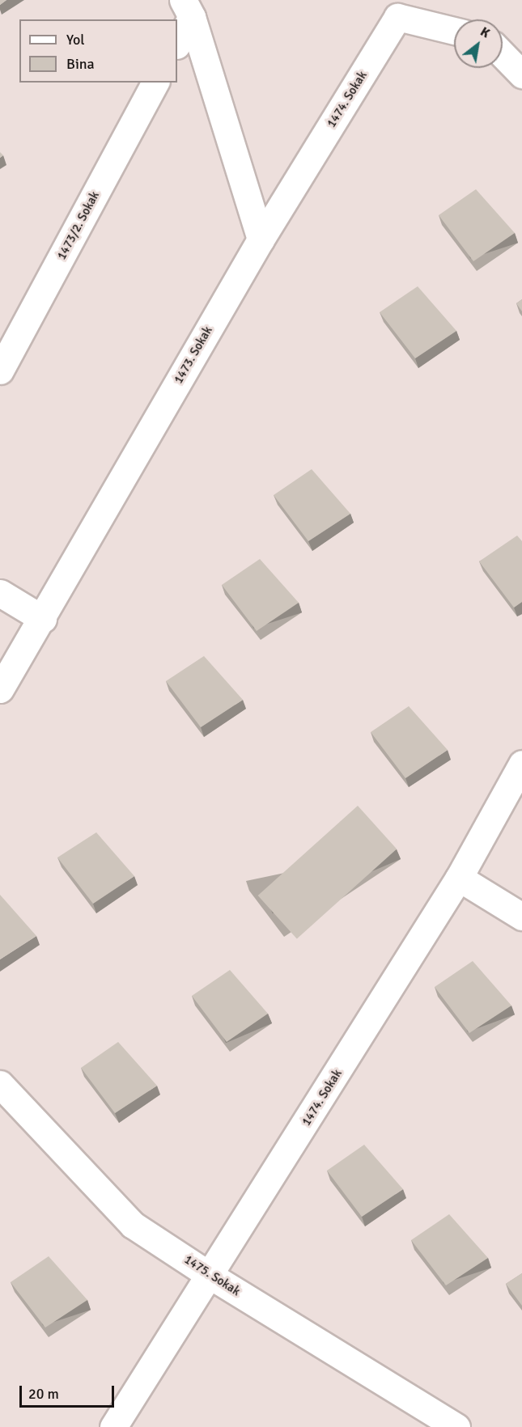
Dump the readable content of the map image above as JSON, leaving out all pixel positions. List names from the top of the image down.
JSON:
{
  "streets": {
    "street": [
      "1474. Sokak",
      "1473/2. Sokak",
      "1473. Sokak",
      "1475. Sokak"
    ]
  },
  "crossings": [
    ["1474. Sokak", "1473. Sokak"],
    ["1474. Sokak", "1475. Sokak"]
  ],
  "legend": ["Yol", "Bina"],
  "scale_bar": "20 m",
  "north": "top right"
}
